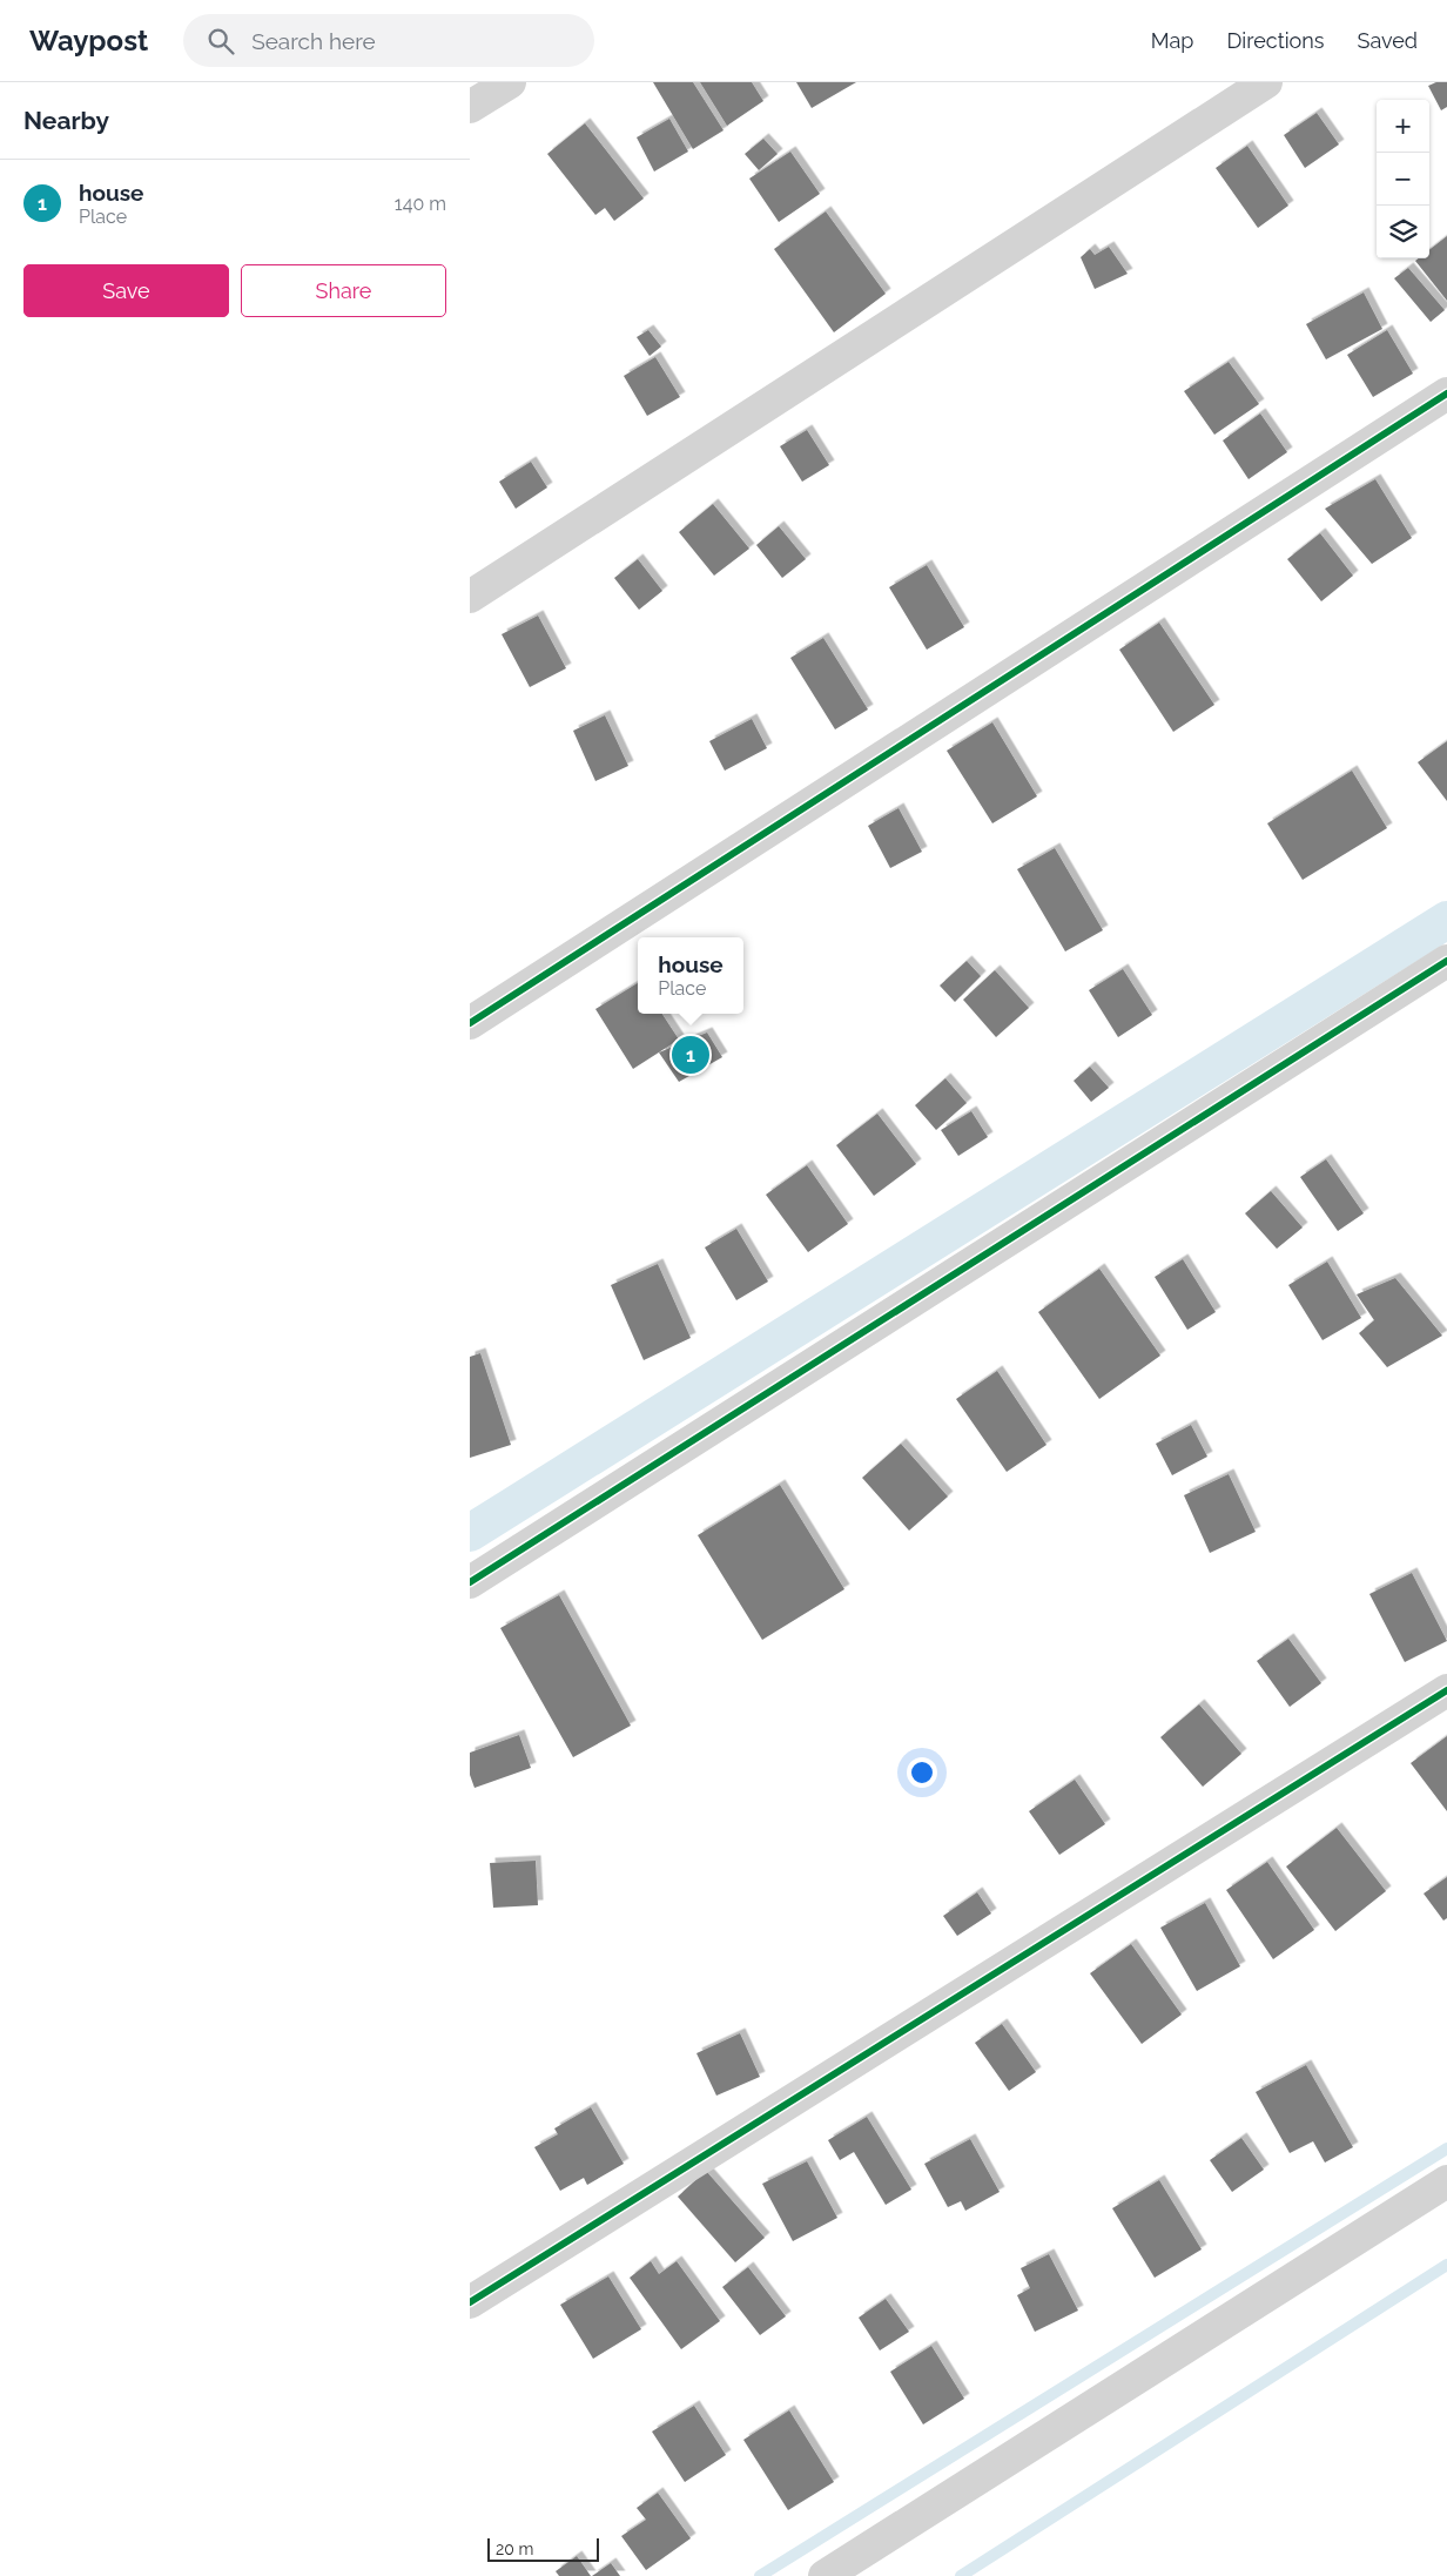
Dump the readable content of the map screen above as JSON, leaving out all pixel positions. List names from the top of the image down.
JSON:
{
  "scale_bar": "20 m",
  "page": {
    "header": "Waypost",
    "search": "Search here",
    "nav": ["Map", "Directions", "Saved"],
    "heading": "Nearby",
    "map_buttons": ["+", "−"],
    "list": [
      {
        "mark": "1",
        "name": "house",
        "note": "Place",
        "value": "140 m"
      }
    ],
    "buttons": ["Save", "Share"],
    "popup": ["house", "Place"],
    "pins": "1",
    "scale": "20 m"
  }
}
